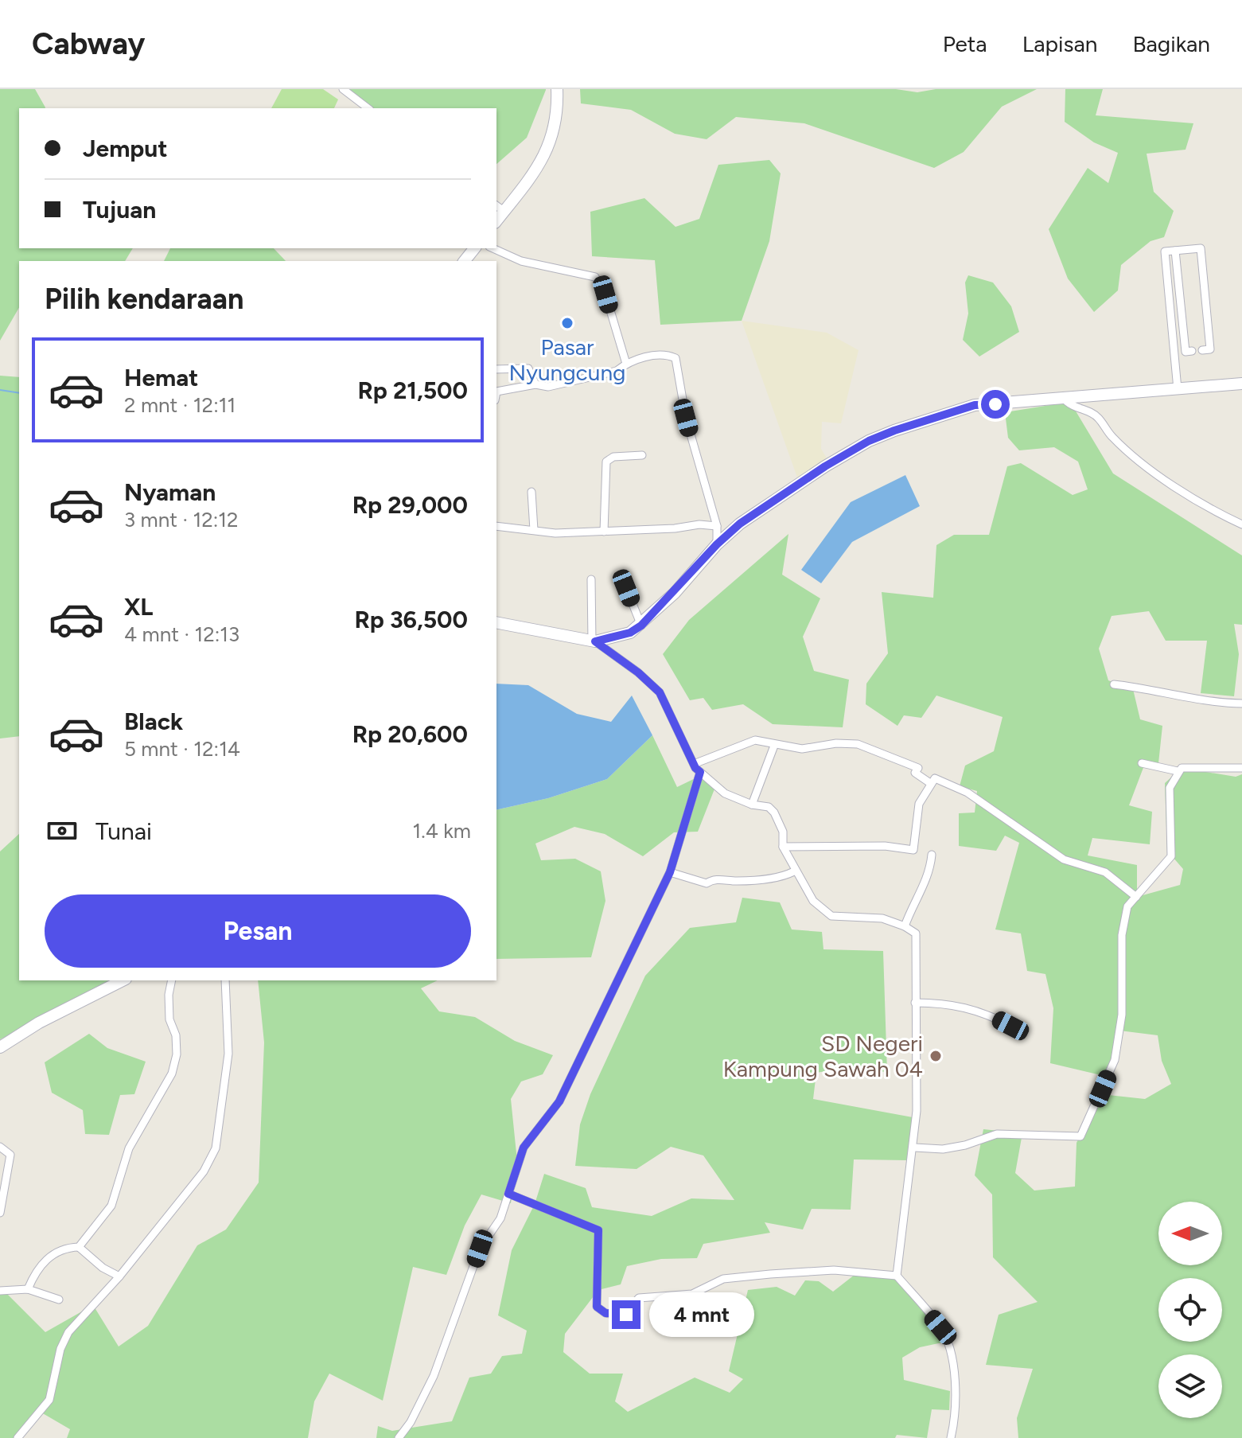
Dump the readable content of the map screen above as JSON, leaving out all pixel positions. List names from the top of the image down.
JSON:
{
  "places": ["Pasar Nyungcung", "SD Negeri Kampung Sawah 04"],
  "north": "left",
  "page": {
    "header": "Cabway",
    "nav": ["Peta", "Lapisan", "Bagikan"],
    "banner": ["Jemput", "Tujuan"],
    "heading": "Pilih kendaraan",
    "list": [
      {
        "name": "Hemat",
        "note": "2 mnt · 12:11",
        "value": "Rp 21,500"
      },
      {
        "name": "Nyaman",
        "note": "3 mnt · 12:12",
        "value": "Rp 29,000"
      },
      {
        "name": "XL",
        "note": "4 mnt · 12:13",
        "value": "Rp 36,500"
      },
      {
        "name": "Black",
        "note": "5 mnt · 12:14",
        "value": "Rp 20,600"
      }
    ],
    "pay": ["Tunai", "1.4 km"],
    "buttons": "Pesan",
    "bubble": "4 mnt"
  }
}
